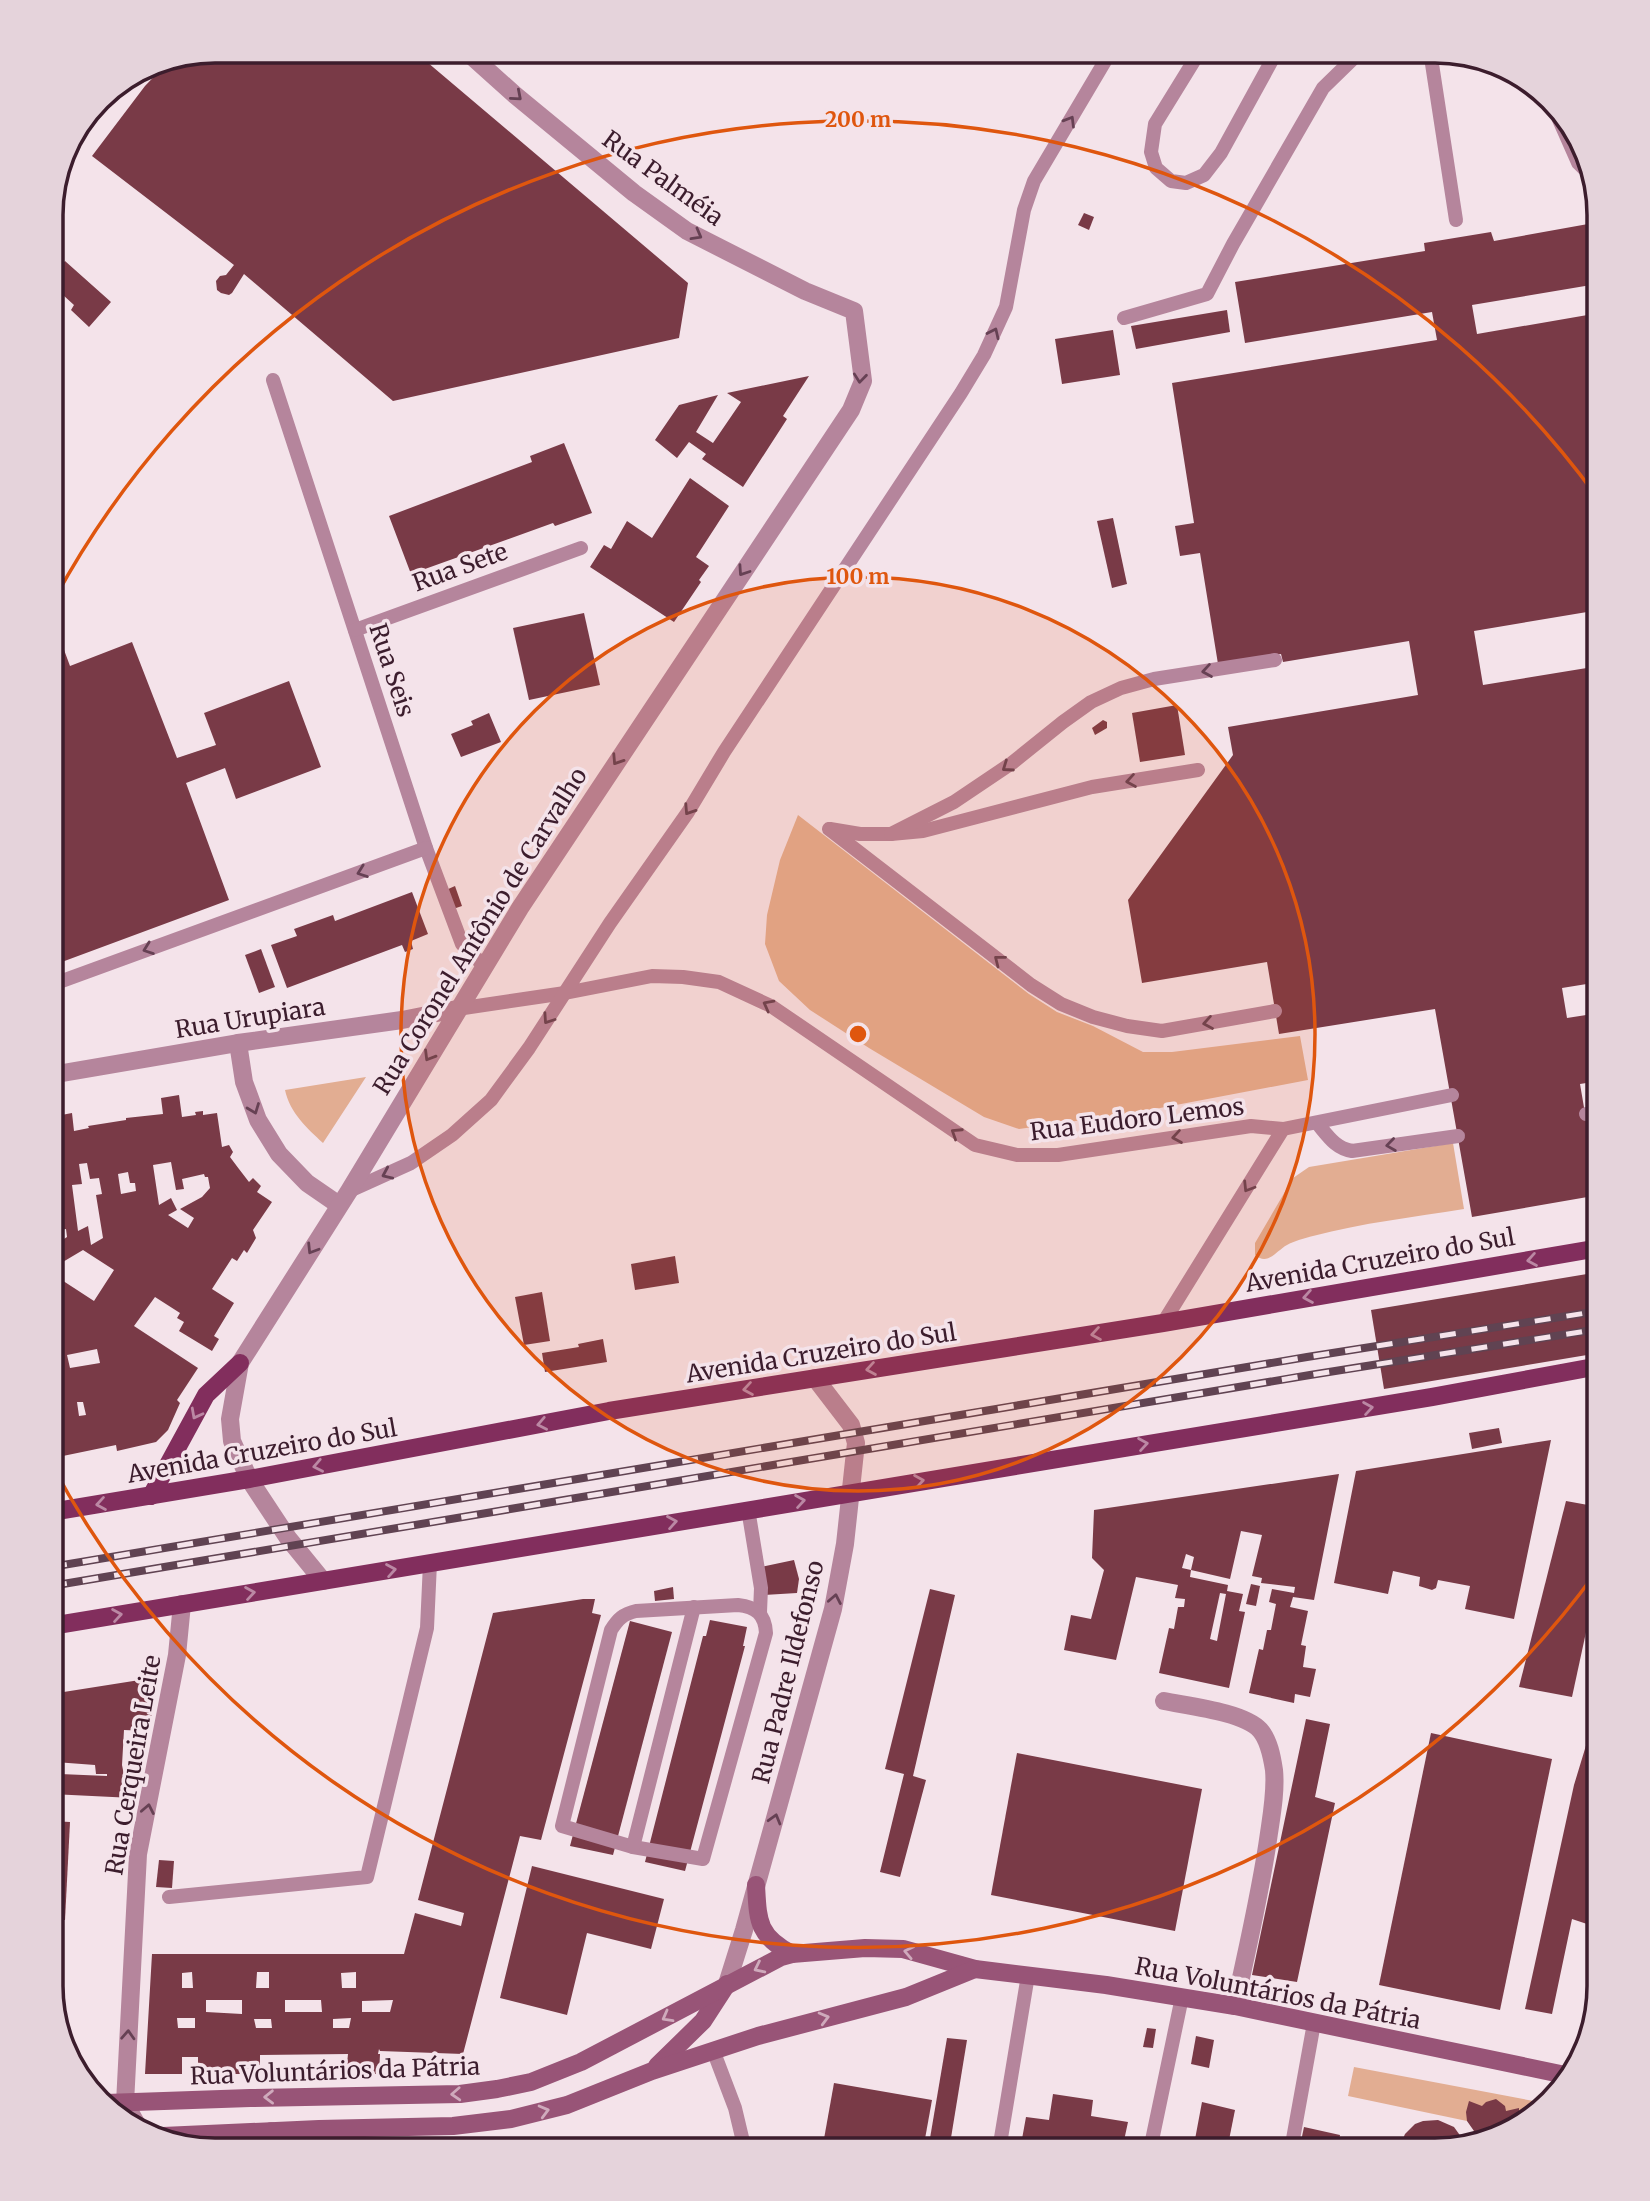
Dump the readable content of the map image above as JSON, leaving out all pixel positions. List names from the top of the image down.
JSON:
{
  "streets": {
    "main road": ["Avenida Cruzeiro do Sul", "Rua Voluntários da Pátria"],
    "street": [
      "Rua Palméia",
      "Rua Coronel Antônio de Carvalho",
      "Rua Urupiara",
      "Rua Padre Ildefonso",
      "Rua Cerqueira Leite"
    ],
    "lane": ["Rua Sete", "Rua Seis", "Rua Eudoro Lemos"]
  },
  "crossings": [
    ["Rua Palméia", "Rua Coronel Antônio de Carvalho"],
    ["Rua Sete", "Rua Seis"],
    ["Rua Seis", "Rua Coronel Antônio de Carvalho"],
    ["Rua Coronel Antônio de Carvalho", "Rua Urupiara"],
    ["Rua Coronel Antônio de Carvalho", "Rua Eudoro Lemos"],
    ["Rua Coronel Antônio de Carvalho", "Avenida Cruzeiro do Sul"],
    ["Rua Urupiara", "Rua Eudoro Lemos"],
    ["Avenida Cruzeiro do Sul", "Rua Padre Ildefonso"],
    ["Rua Padre Ildefonso", "Rua Voluntários da Pátria"]
  ],
  "one_way": [
    "Rua Palméia",
    "Rua Coronel Antônio de Carvalho",
    "Rua Eudoro Lemos",
    "Rua Padre Ildefonso",
    "Rua Cerqueira Leite"
  ],
  "rings": ["200 m", "100 m"]
}
